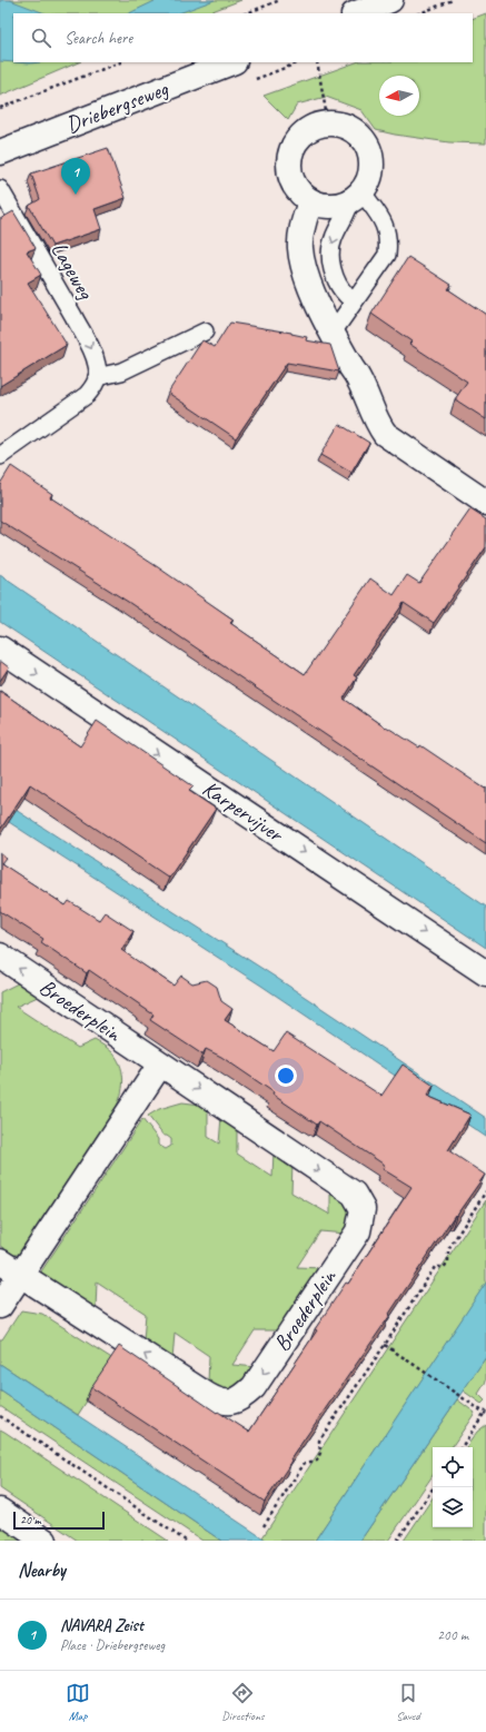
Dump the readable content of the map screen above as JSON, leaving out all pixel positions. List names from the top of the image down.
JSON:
{
  "streets": {
    "street": ["Driebergseweg", "Karpervijver", "Broederplein"],
    "lane": ["Lageweg"]
  },
  "one_way": ["Lageweg", "Karpervijver"],
  "scale_bar": "20 m",
  "north": "left",
  "page": {
    "search": "Search here",
    "pins": "1",
    "scale": "20 m",
    "heading": "Nearby",
    "list": [
      {
        "mark": "1",
        "name": "NAVARA Zeist",
        "note": "Place · Driebergseweg",
        "value": "200 m"
      }
    ],
    "nav": ["Map", "Directions", "Saved"]
  }
}
